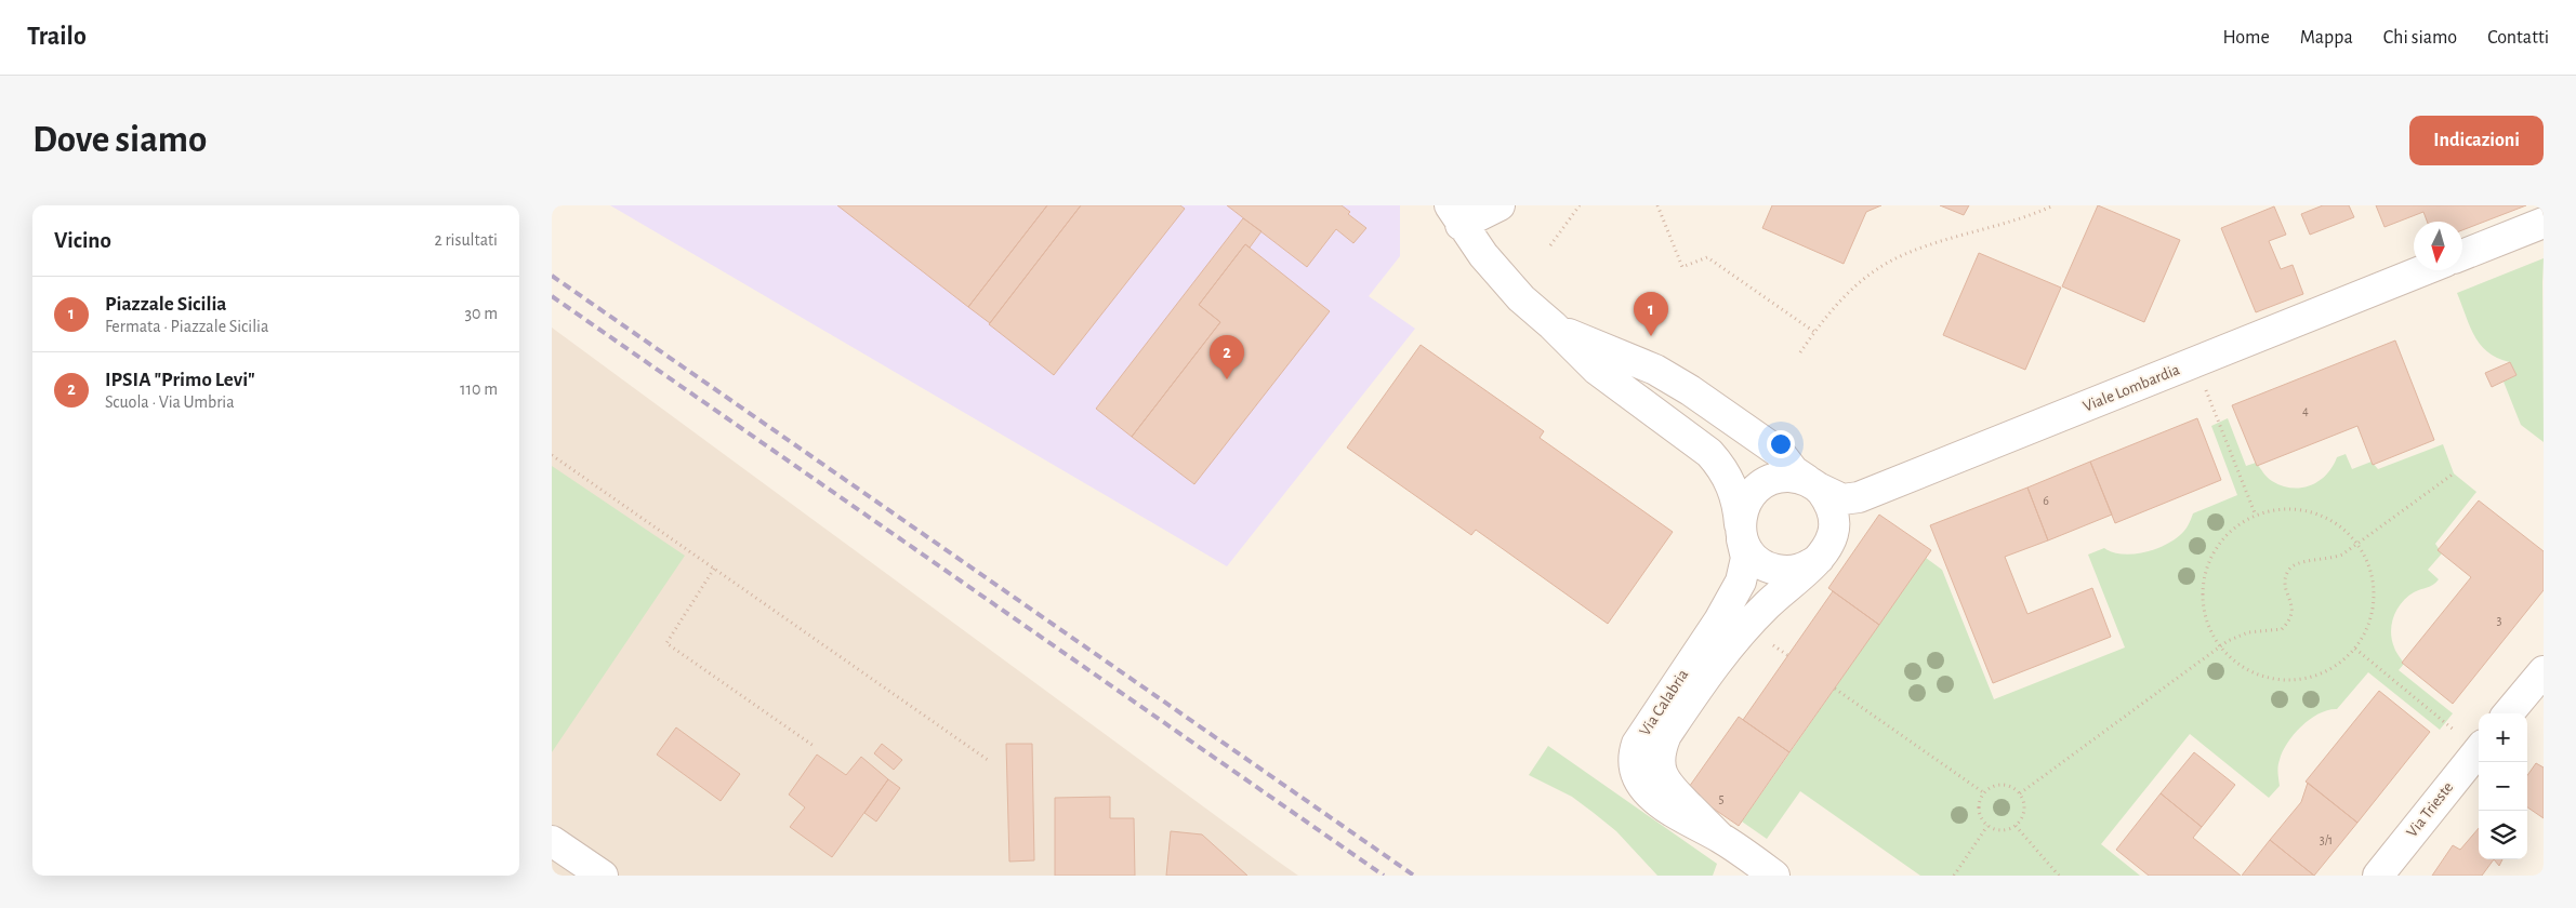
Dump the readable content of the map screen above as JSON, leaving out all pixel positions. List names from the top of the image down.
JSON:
{
  "streets": {
    "street": ["Viale Lombardia", "Via Calabria", "Via Trieste"]
  },
  "crossings": [
    ["Viale Lombardia", "Via Calabria"]
  ],
  "house_numbers": [
    "4",
    "6",
    "3",
    "5",
    "3/1"
  ],
  "north": "bottom",
  "page": {
    "header": "Trailo",
    "nav": [
      "Home",
      "Mappa",
      "Chi siamo",
      "Contatti"
    ],
    "buttons": "Indicazioni",
    "title": "Dove siamo",
    "heading": ["Vicino", "2 risultati"],
    "list": [
      {
        "mark": "1",
        "name": "Piazzale Sicilia",
        "note": "Fermata · Piazzale Sicilia",
        "value": "30 m"
      },
      {
        "mark": "2",
        "name": "IPSIA \"Primo Levi\"",
        "note": "Scuola · Via Umbria",
        "value": "110 m"
      }
    ],
    "pins": ["1", "2"],
    "map_buttons": ["+", "−"]
  }
}
